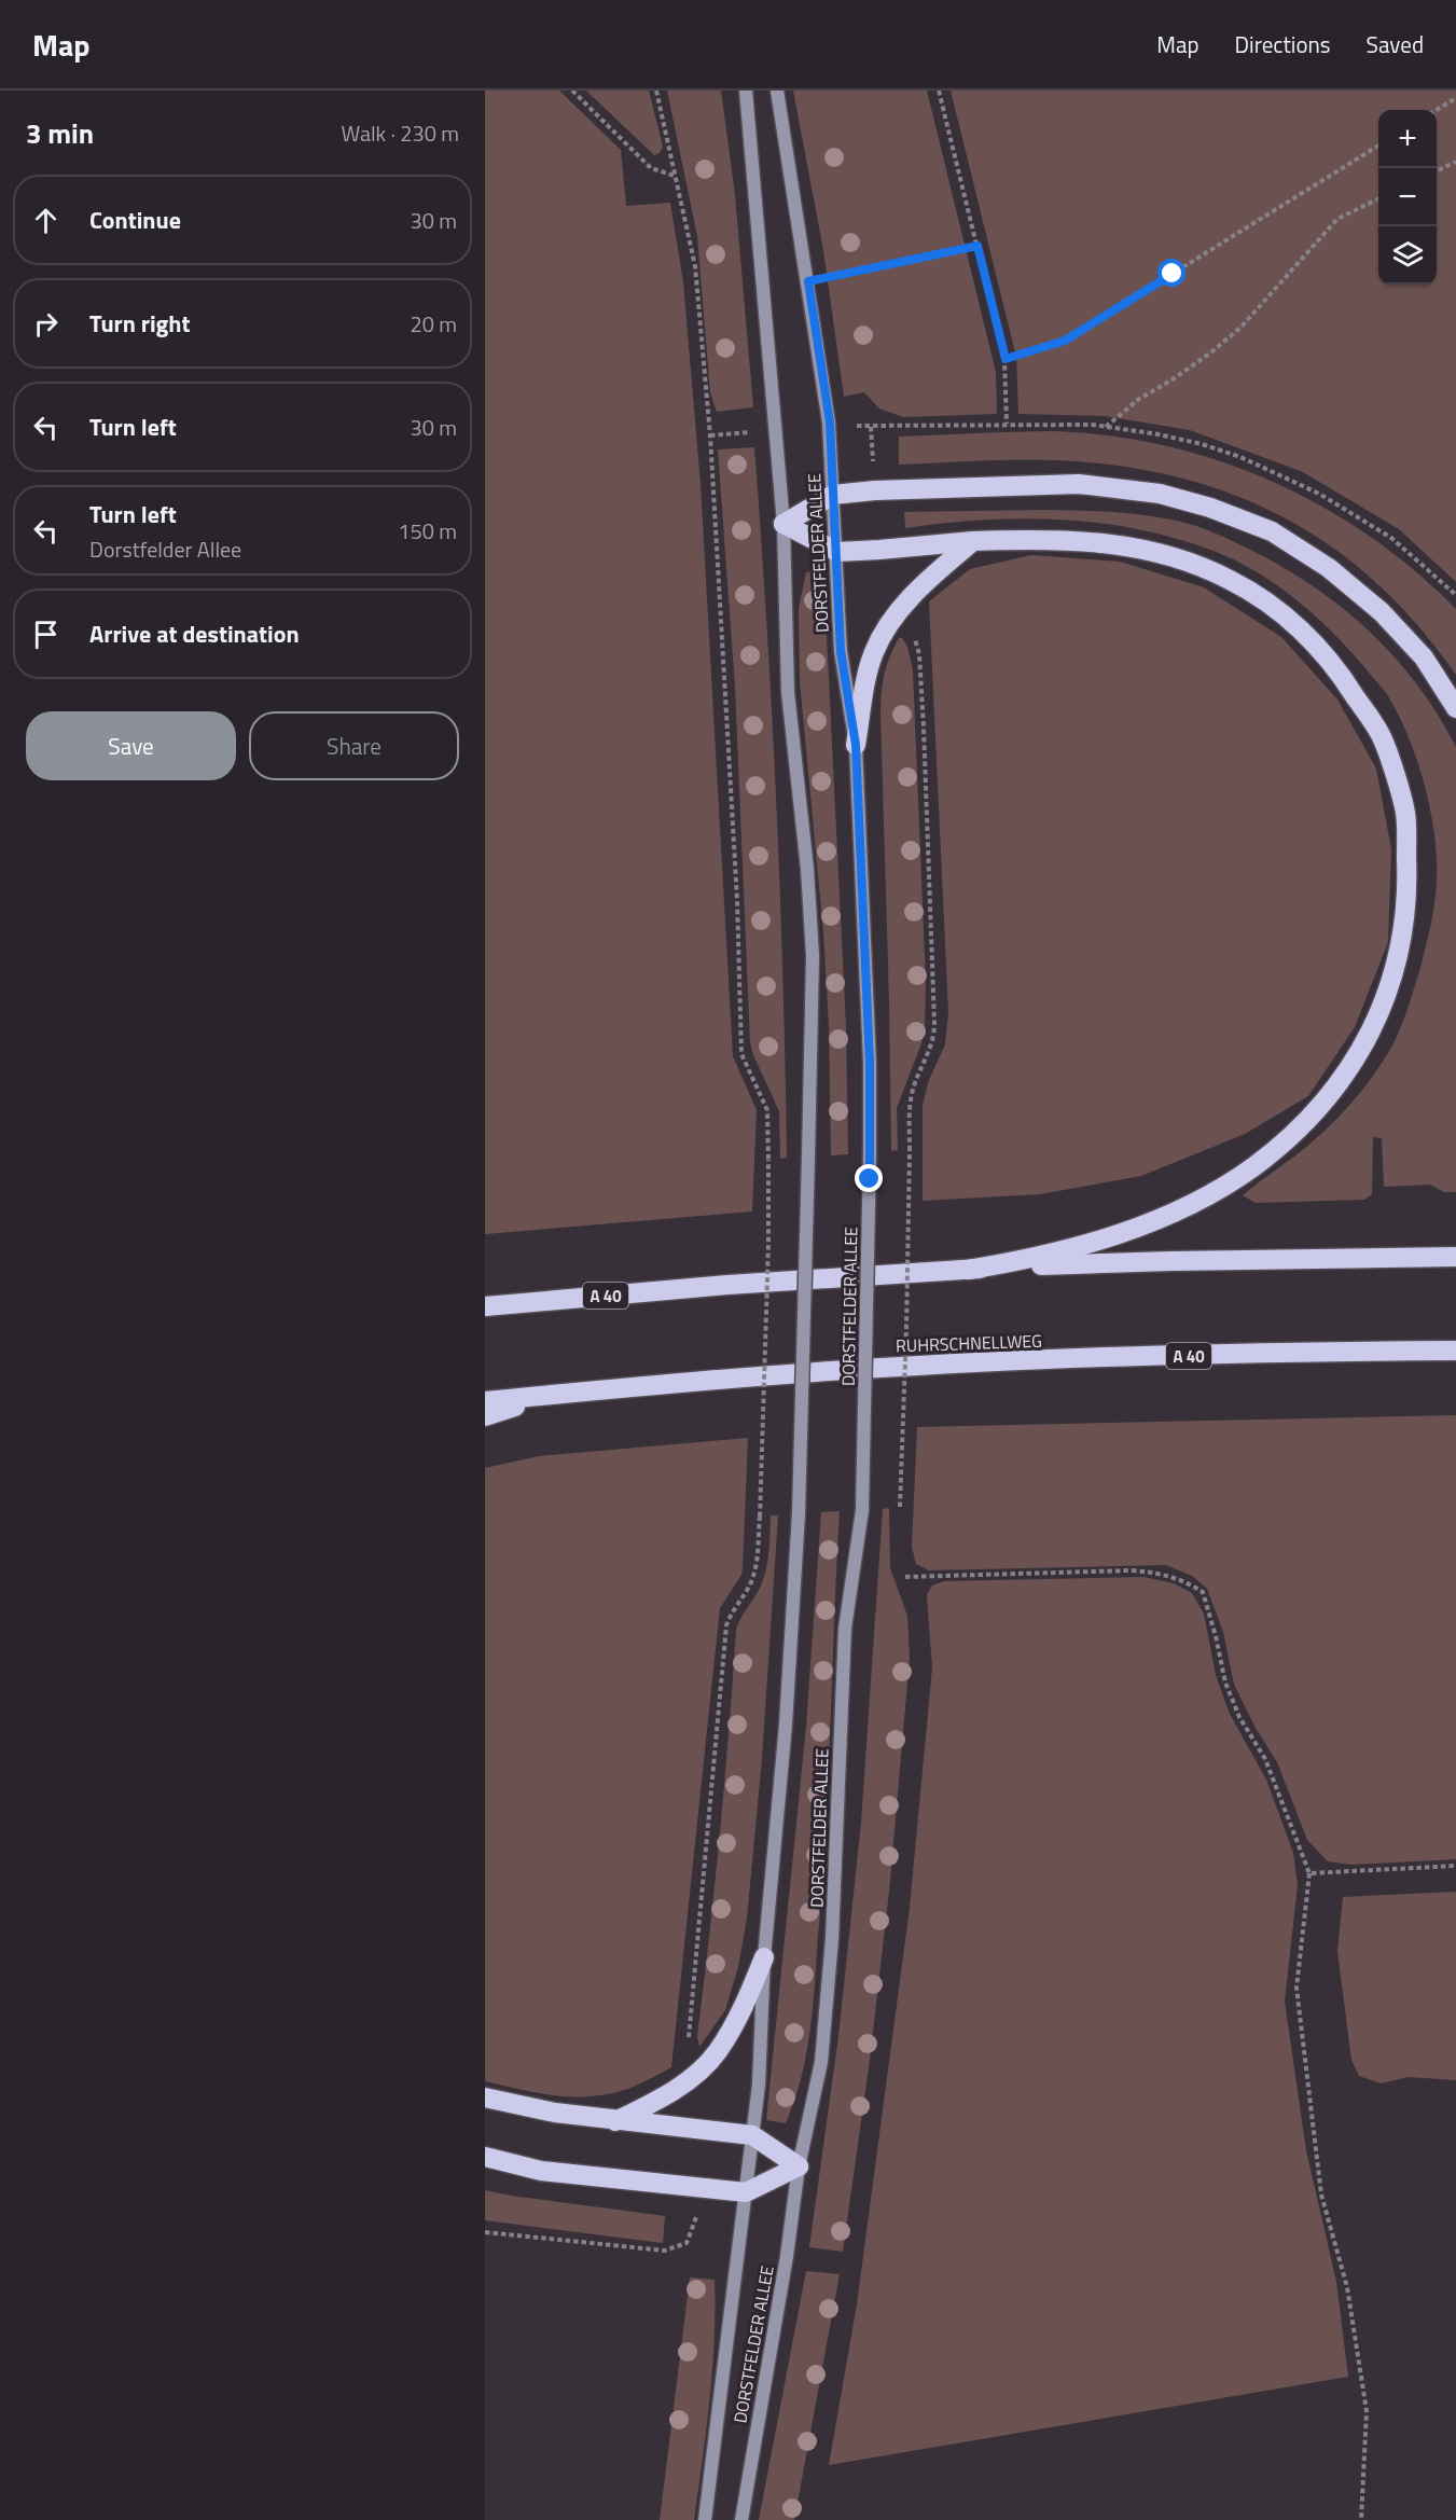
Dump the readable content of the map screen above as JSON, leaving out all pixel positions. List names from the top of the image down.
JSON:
{
  "streets": {
    "highway": ["A 40", "RUHRSCHNELLWEG"],
    "main road": ["DORSTFELDER ALLEE"]
  },
  "page": {
    "header": "Map",
    "nav": ["Map", "Directions", "Saved"],
    "heading": ["3 min", "Walk · 230 m"],
    "map_buttons": ["+", "−"],
    "list": [
      ["Continue", "30 m"],
      ["Turn right", "20 m"],
      ["Turn left", "30 m"],
      ["Turn left", "Dorstfelder Allee", "150 m"],
      "Arrive at destination"
    ],
    "buttons": ["Save", "Share"]
  }
}
